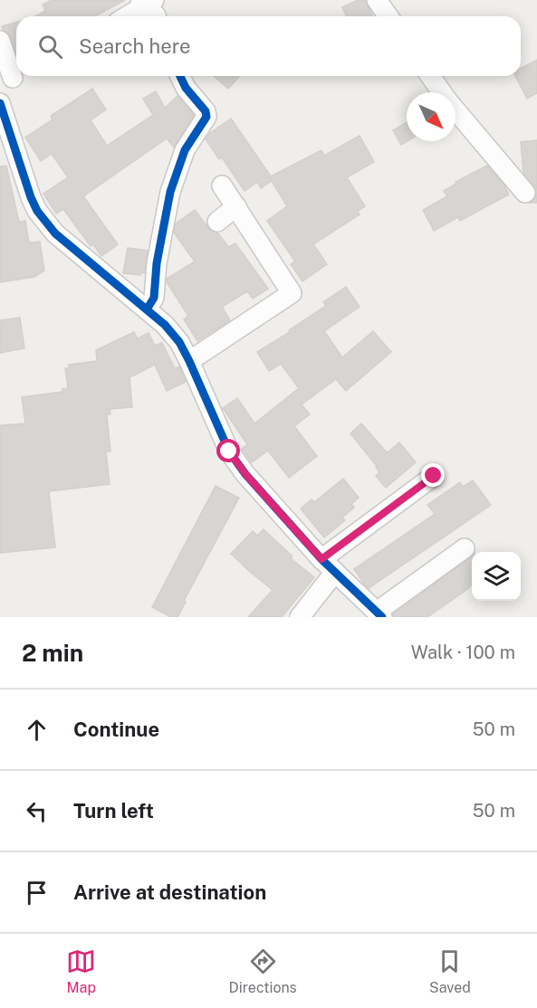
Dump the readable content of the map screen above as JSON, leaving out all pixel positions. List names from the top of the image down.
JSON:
{
  "north": "bottom right",
  "page": {
    "search": "Search here",
    "heading": ["2 min", "Walk · 100 m"],
    "list": [
      ["Continue", "50 m"],
      ["Turn left", "50 m"],
      "Arrive at destination"
    ],
    "nav": ["Map", "Directions", "Saved"]
  }
}
